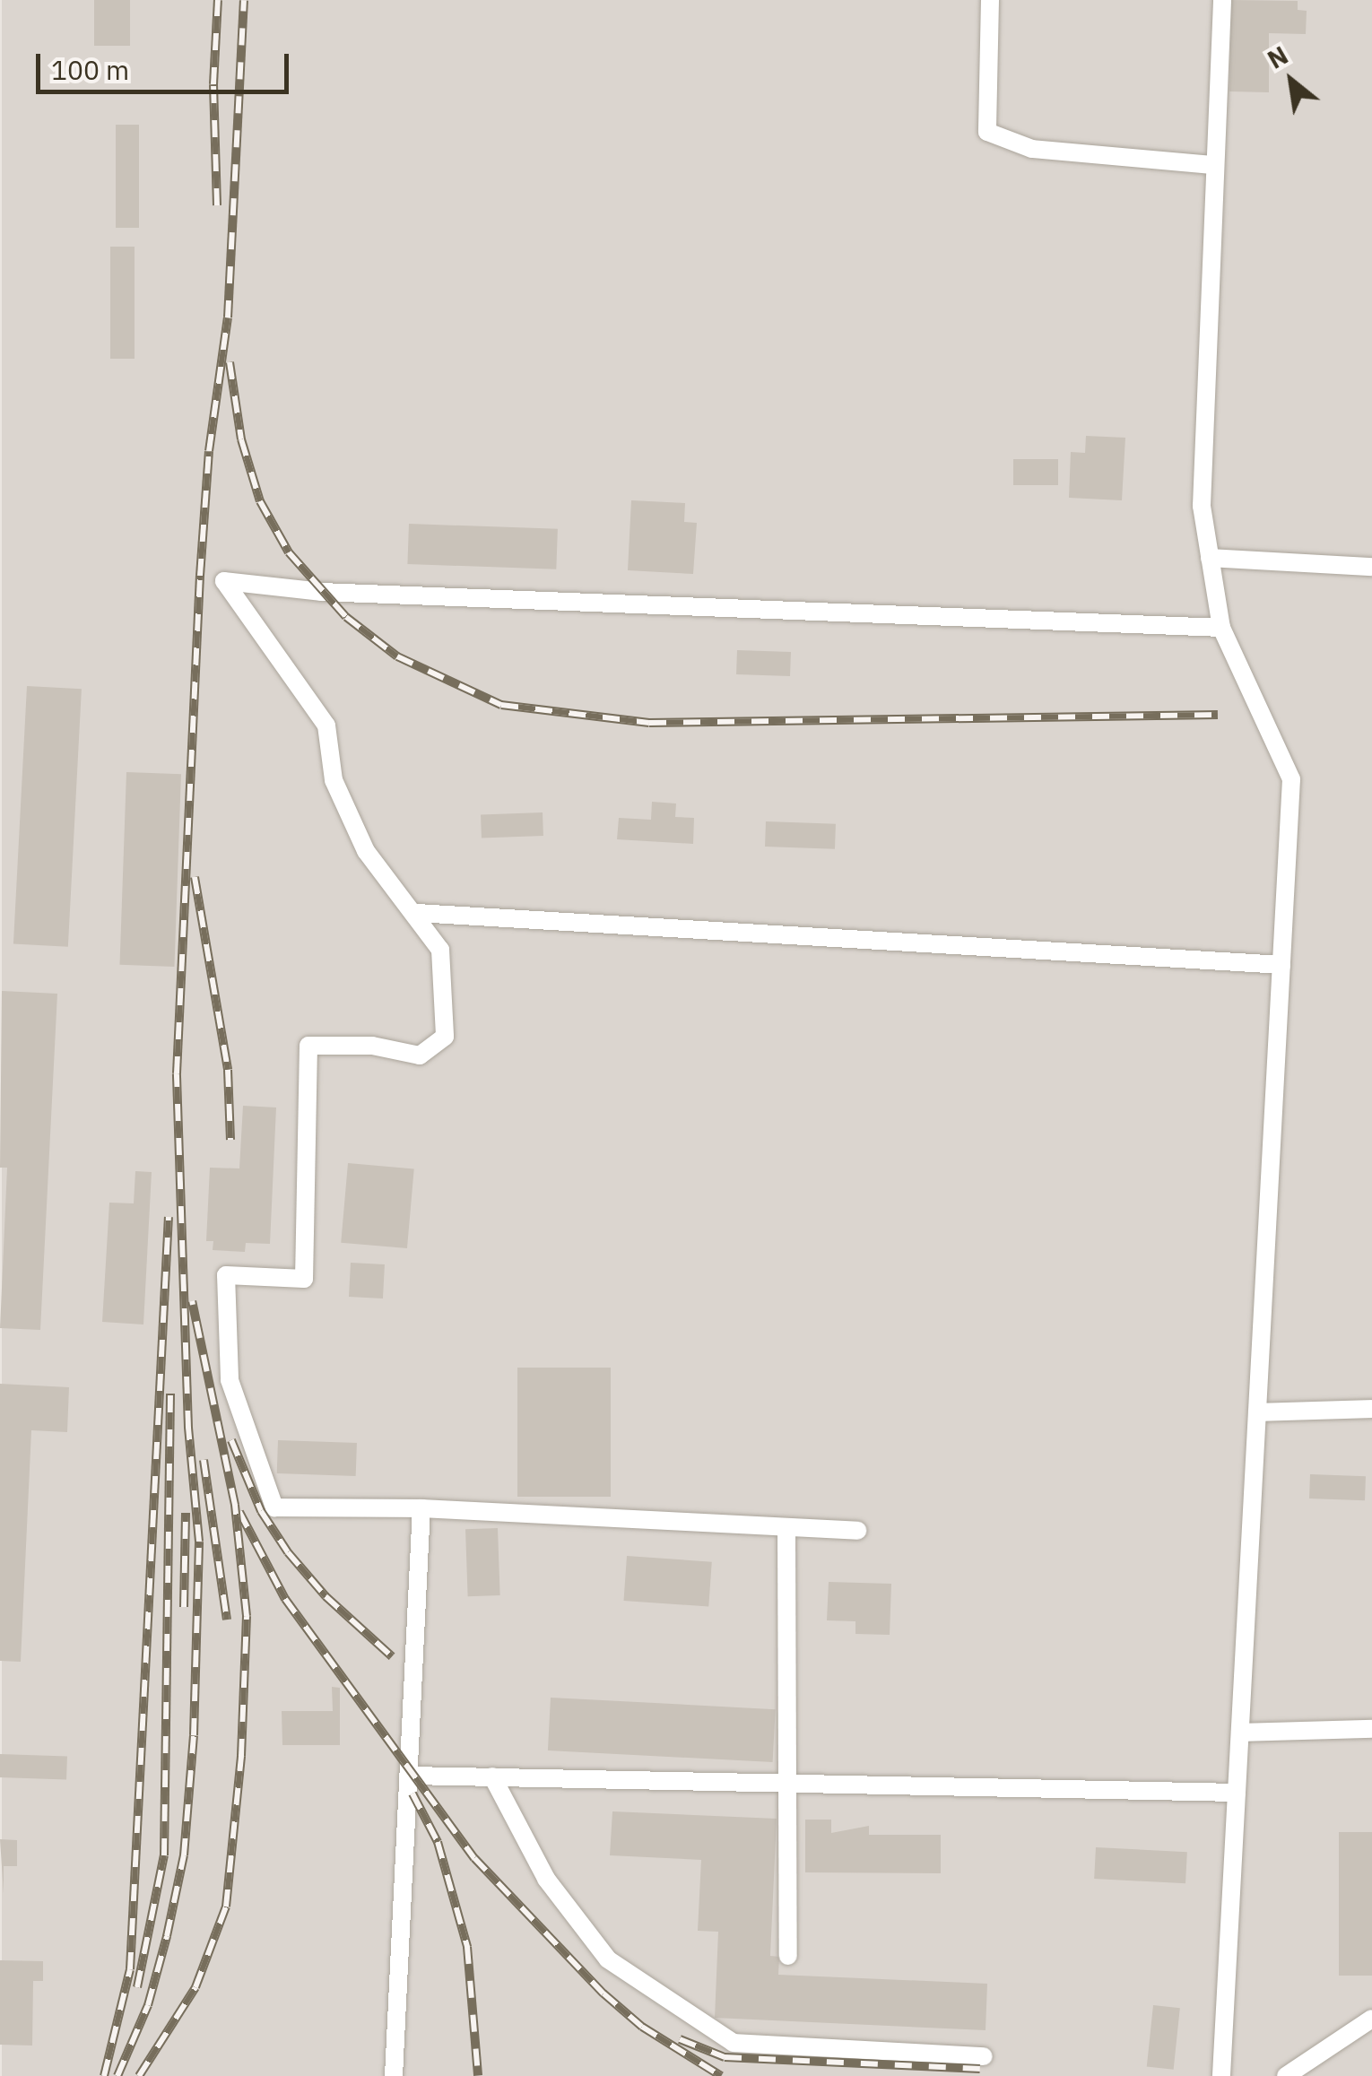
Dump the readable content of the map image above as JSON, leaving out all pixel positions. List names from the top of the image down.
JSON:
{
  "scale_bar": "100 m",
  "north": "top left"
}
